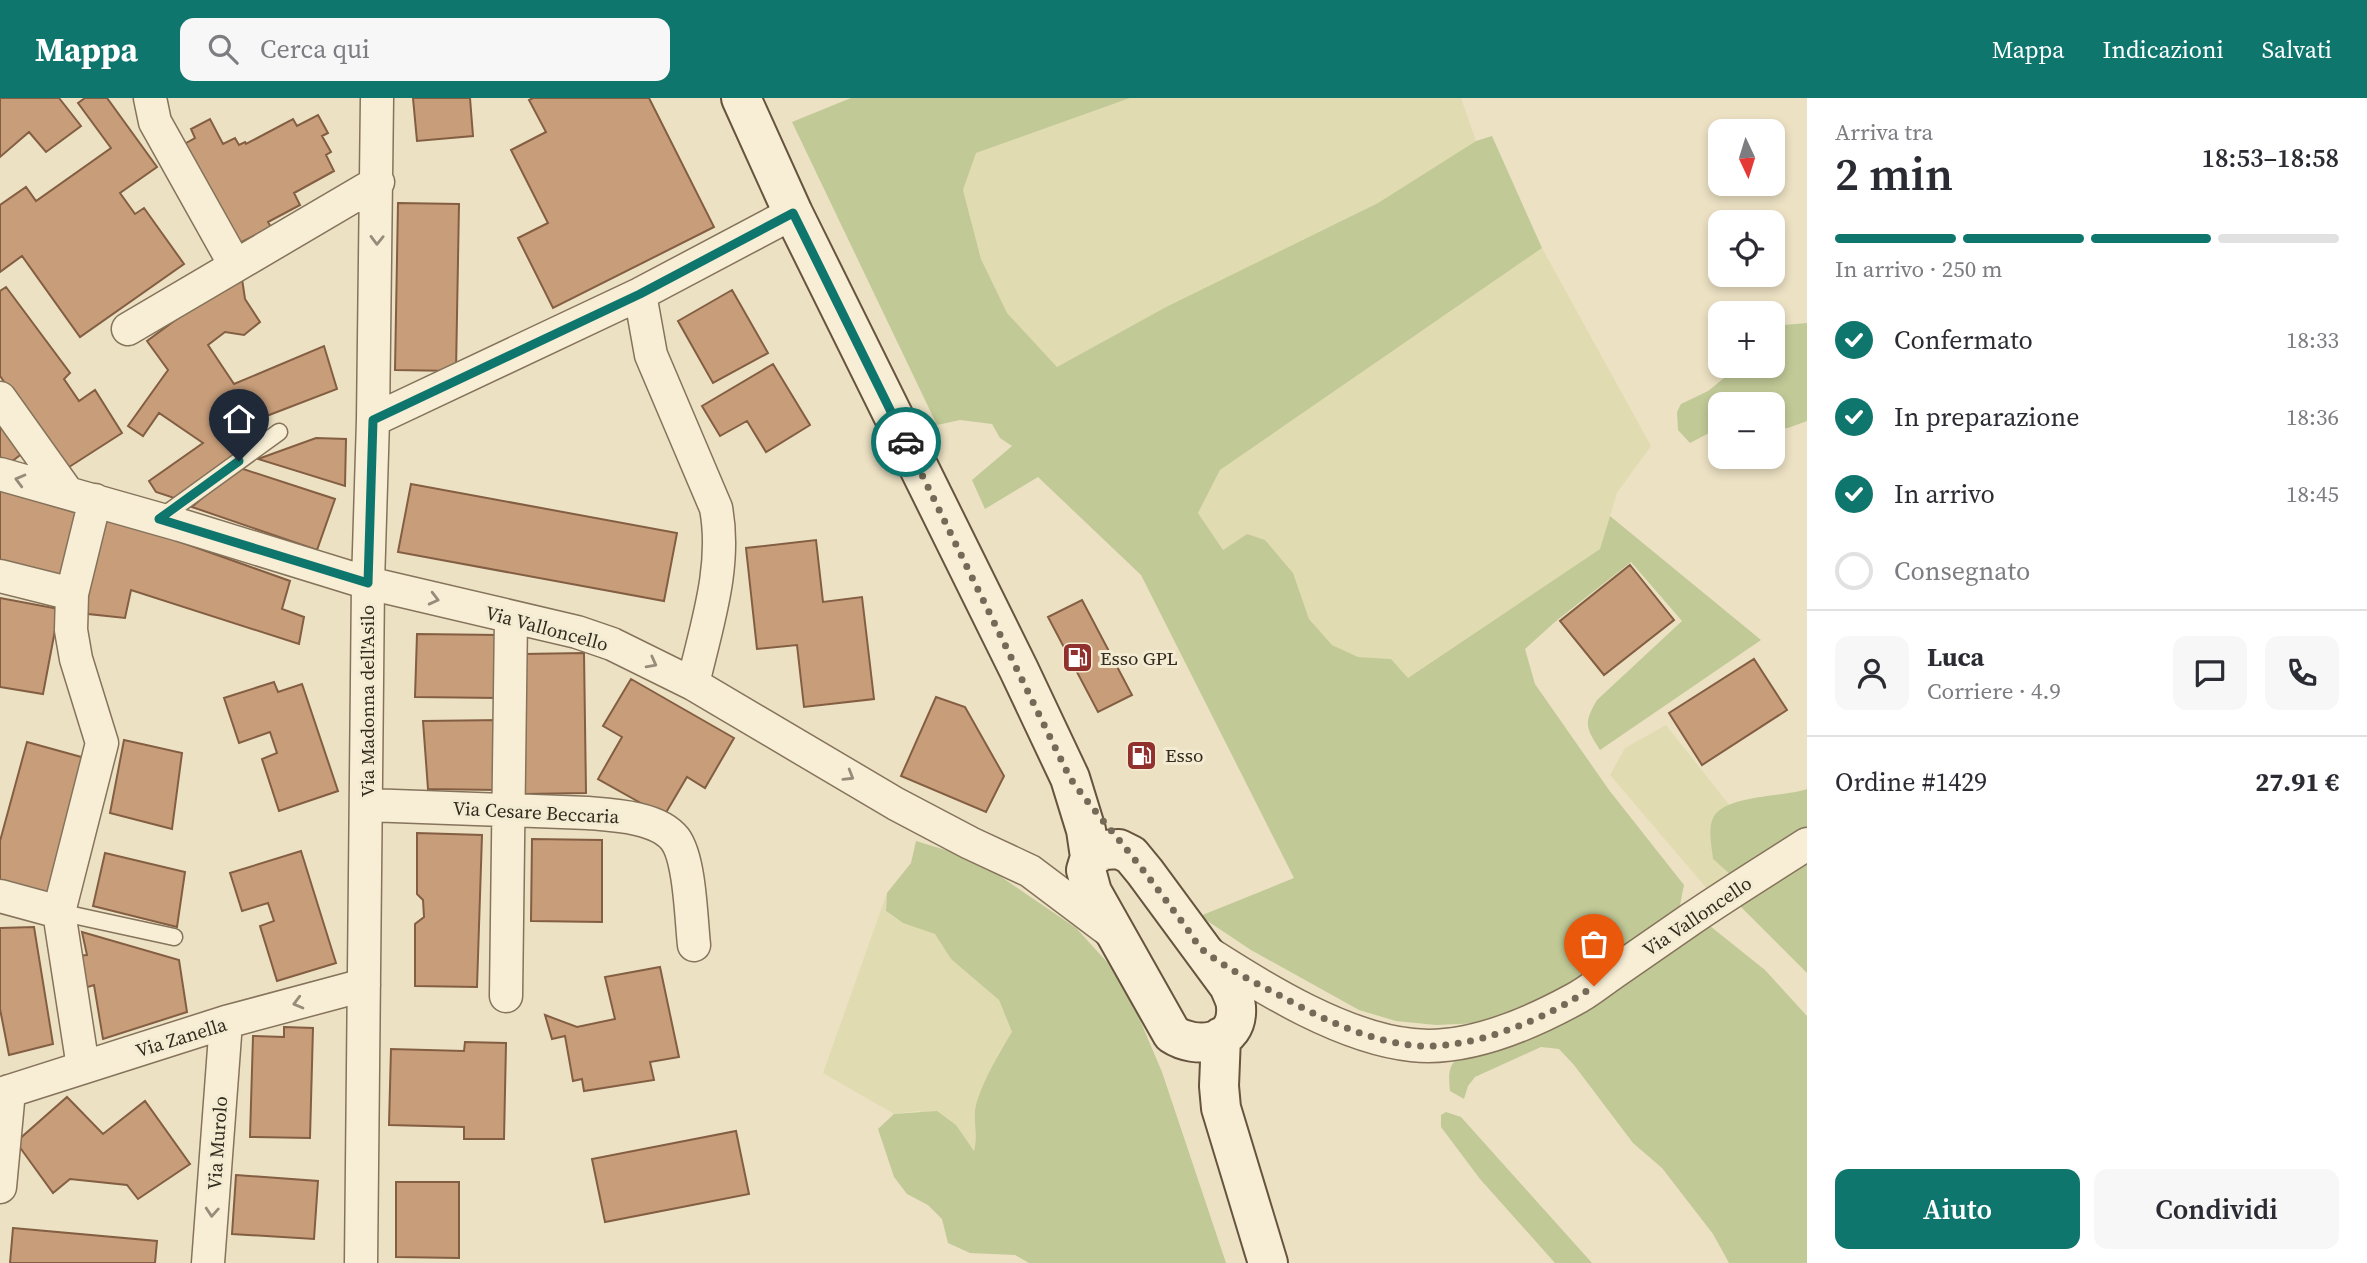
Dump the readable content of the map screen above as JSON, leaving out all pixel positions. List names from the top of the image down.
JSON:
{
  "streets": {
    "street": [
      "Via Valloncello",
      "Via Madonna dell'Asilo",
      "Via Cesare Beccaria",
      "Via Zanella",
      "Via Murolo"
    ]
  },
  "crossings": [
    ["Via Valloncello", "Via Madonna dell'Asilo"],
    ["Via Madonna dell'Asilo", "Via Cesare Beccaria"],
    ["Via Madonna dell'Asilo", "Via Zanella"],
    ["Via Zanella", "Via Murolo"]
  ],
  "one_way": ["Via Valloncello", "Via Zanella"],
  "places": {
    "fuel station": ["Esso GPL", "Esso"]
  },
  "north": "bottom",
  "page": {
    "header": "Mappa",
    "search": "Cerca qui",
    "nav": ["Mappa", "Indicazioni", "Salvati"],
    "heading": ["2 min", "Arriva tra", "18:53–18:58"],
    "panel": [
      "Luca",
      "Corriere · 4.9",
      "Ordine #1429",
      "27.91 €"
    ],
    "map_buttons": ["+", "−"],
    "bar": "In arrivo · 250 m",
    "list": [
      ["Confermato", "18:33"],
      ["In preparazione", "18:36"],
      ["In arrivo", "18:45"],
      "Consegnato"
    ],
    "buttons": ["Aiuto", "Condividi"]
  }
}
